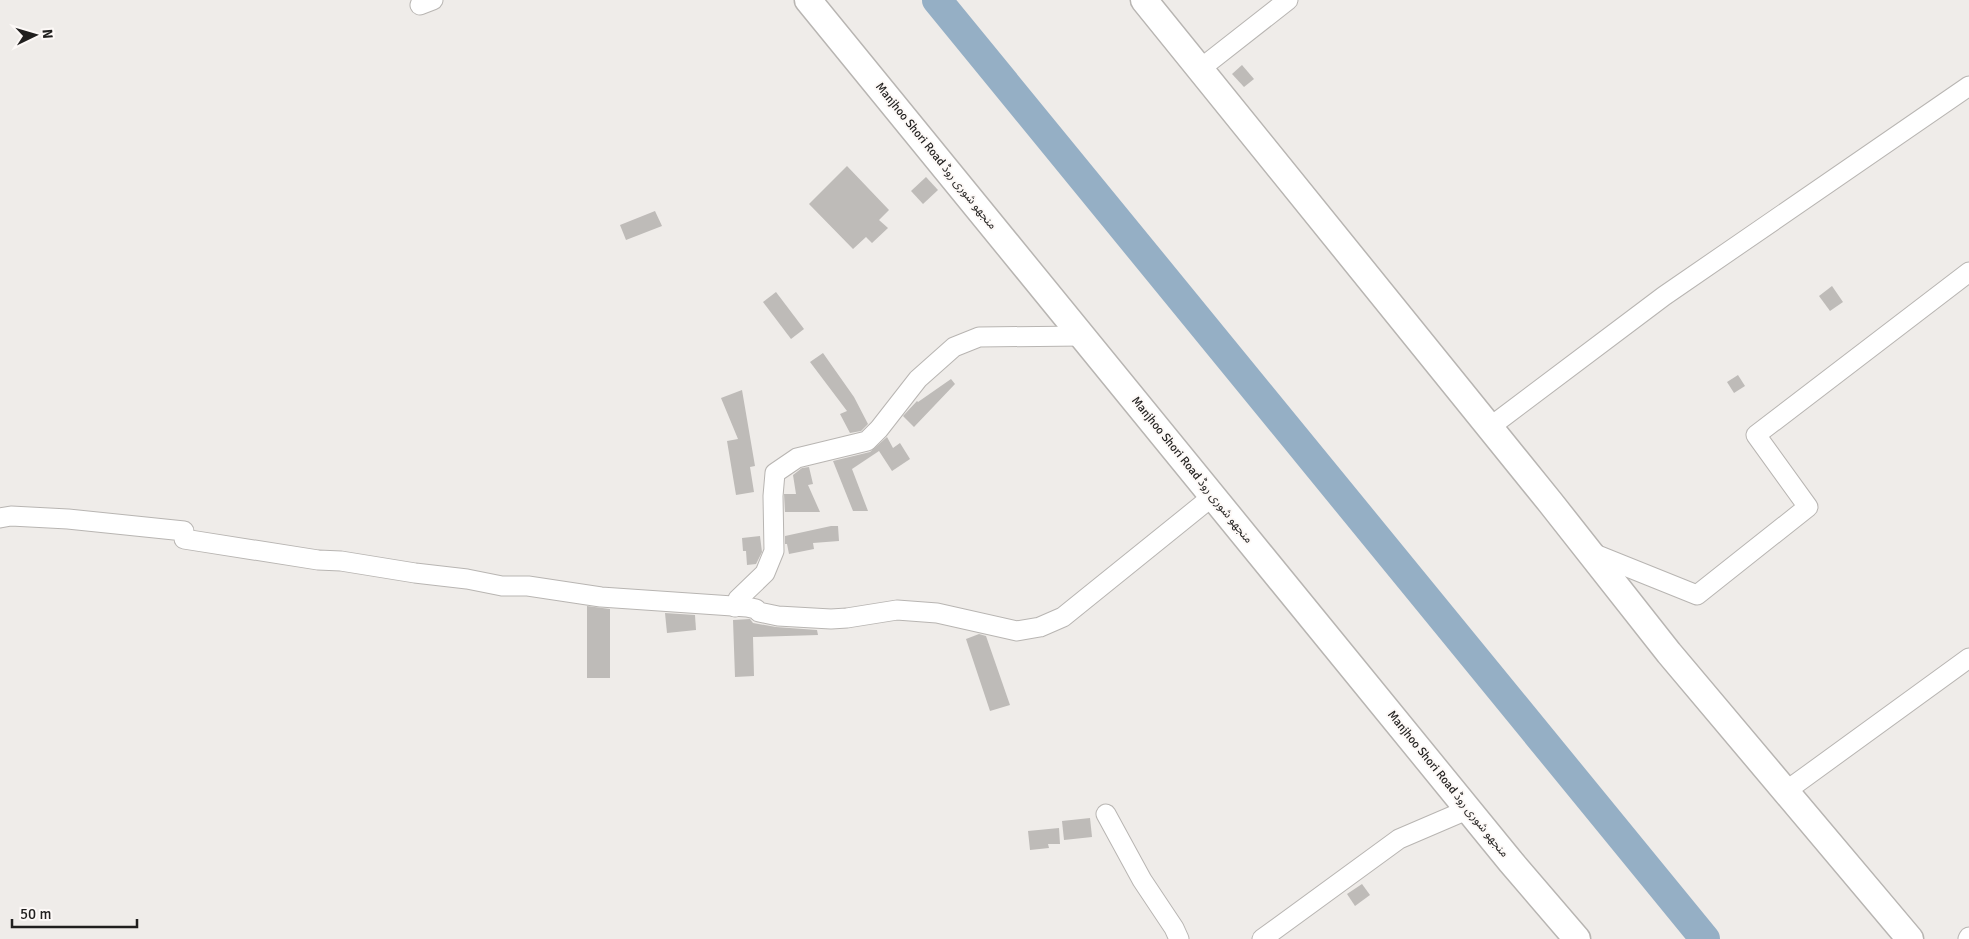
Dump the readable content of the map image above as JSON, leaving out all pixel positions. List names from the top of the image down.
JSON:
{
  "streets": {
    "street": ["Manjhoo Shori Road منجھو شوری روڈ"]
  },
  "scale_bar": "50 m",
  "north": "right"
}
